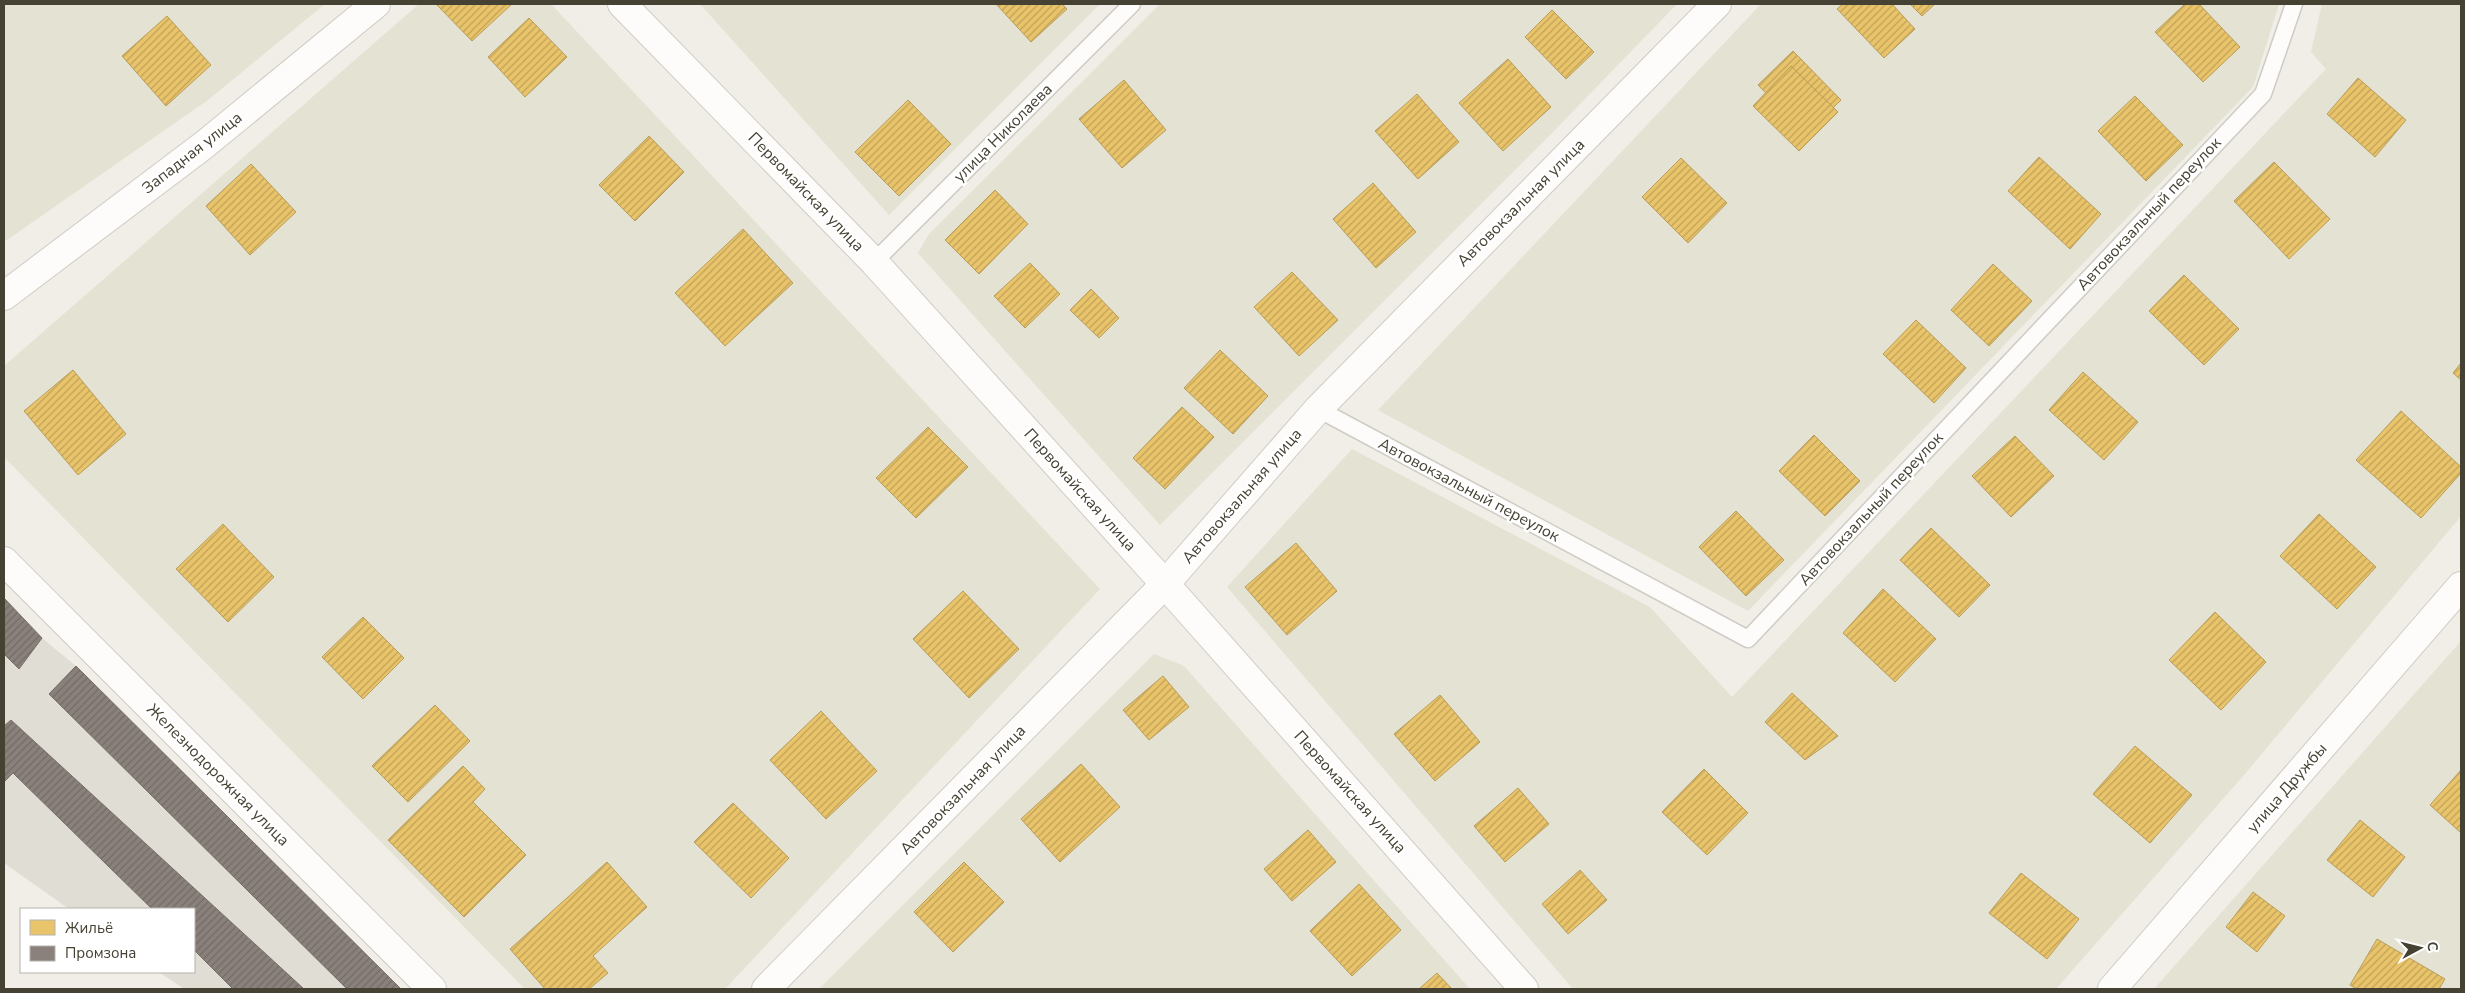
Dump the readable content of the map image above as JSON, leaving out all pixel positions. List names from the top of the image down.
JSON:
{
  "streets": {
    "street": [
      "Западная улица",
      "Первомайская улица",
      "Автовокзальная улица",
      "Железнодорожная улица",
      "улица Дружбы"
    ],
    "lane": ["улица Николаева", "Автовокзальный переулок"]
  },
  "crossings": [
    ["улица Николаева", "Первомайская улица"],
    ["Первомайская улица", "Автовокзальная улица"],
    ["Автовокзальная улица", "Автовокзальный переулок"]
  ],
  "legend": ["Жильё", "Промзона"],
  "north": "right"
}
